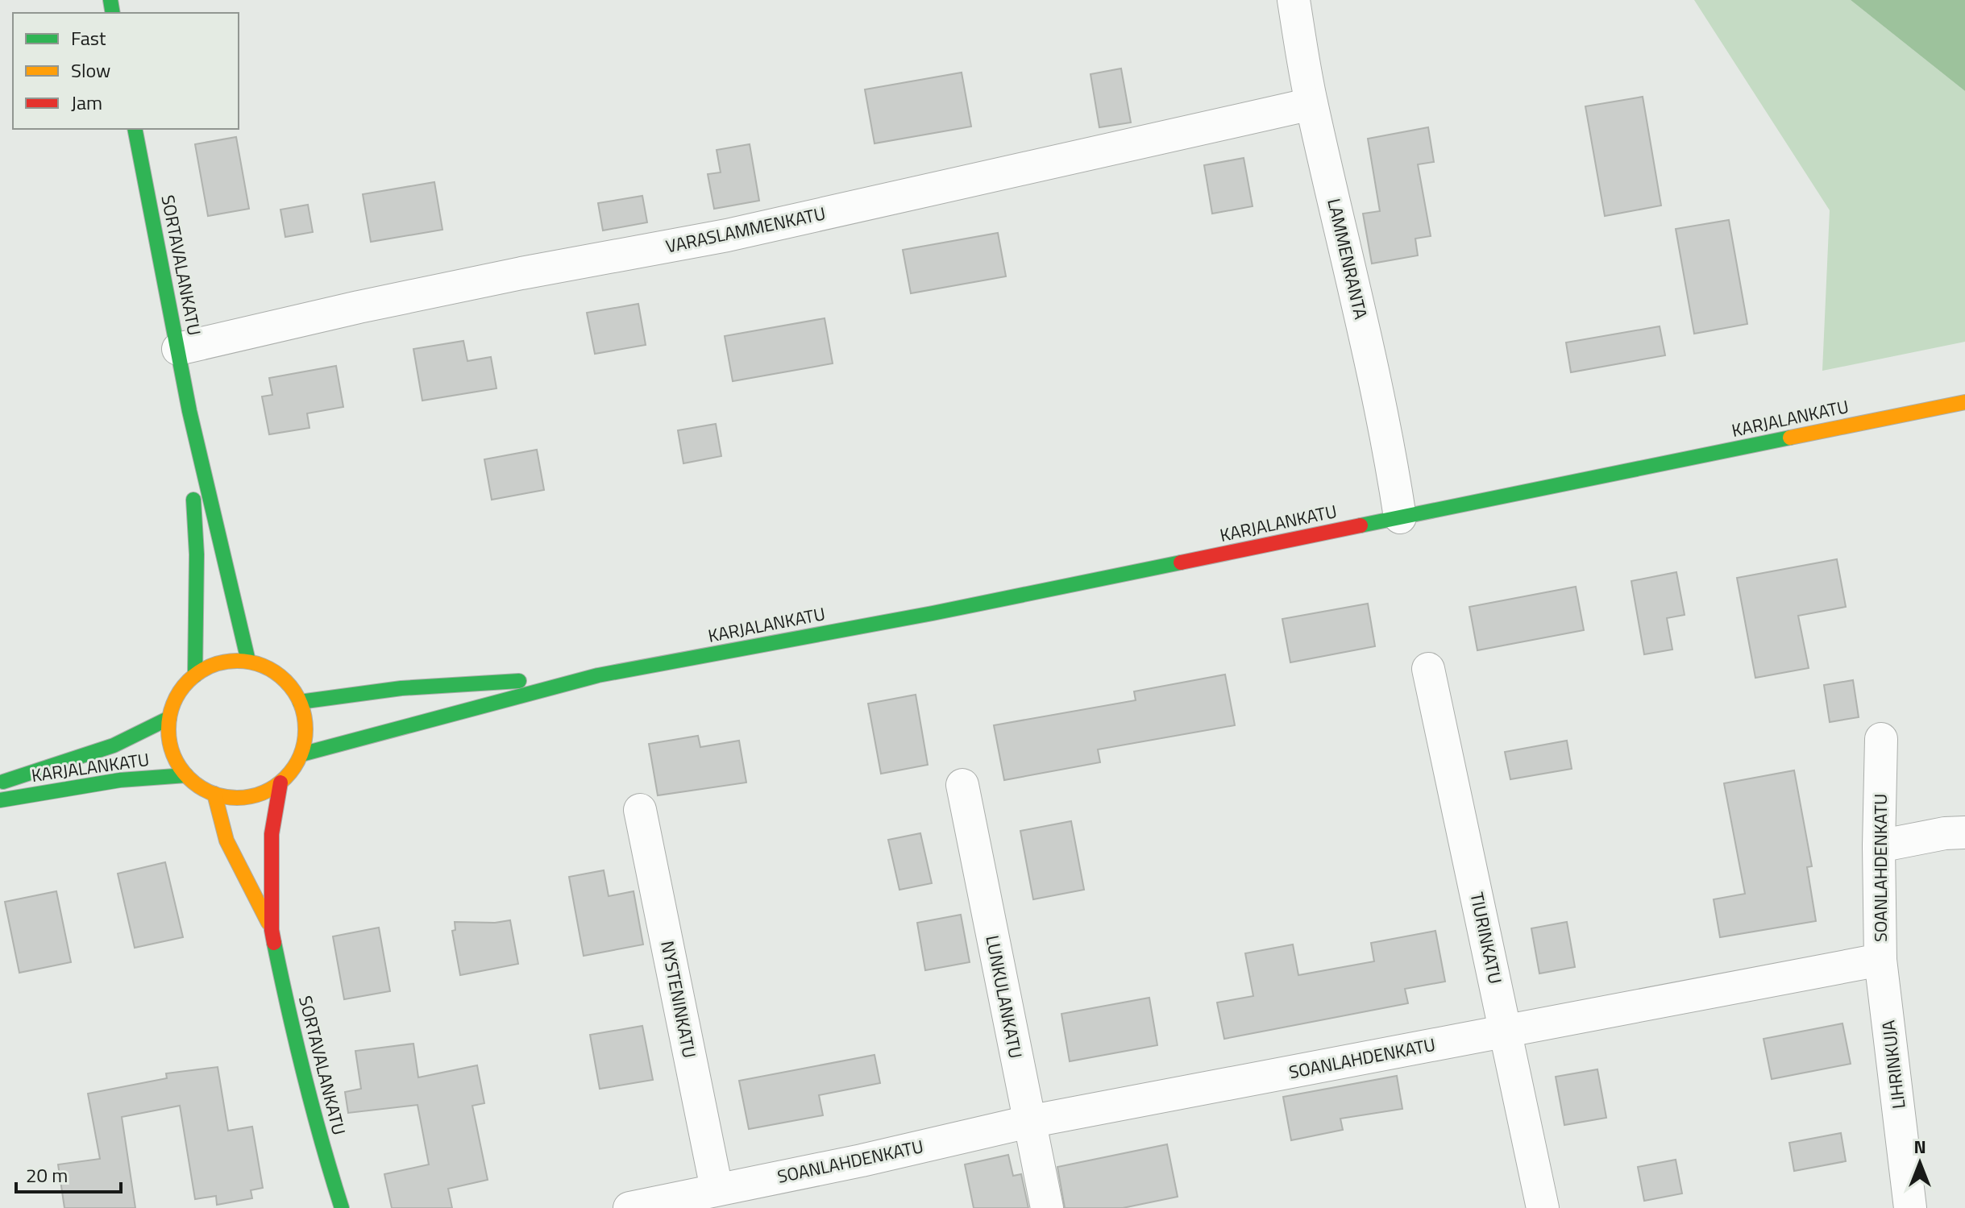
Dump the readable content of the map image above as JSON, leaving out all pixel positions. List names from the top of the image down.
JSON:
{
  "streets": {
    "main road": ["SORTAVALANKATU", "KARJALANKATU"],
    "street": [
      "VARASLAMMENKATU",
      "LAMMENRANTA",
      "SOANLAHDENKATU",
      "TIURINKATU",
      "LUNKULANKATU",
      "NYSTENINKATU",
      "LIHRINKUJA"
    ]
  },
  "crossings": [
    ["VARASLAMMENKATU", "LAMMENRANTA"],
    ["VARASLAMMENKATU", "SORTAVALANKATU"],
    ["LAMMENRANTA", "KARJALANKATU"],
    ["SORTAVALANKATU", "KARJALANKATU"],
    ["SOANLAHDENKATU", "TIURINKATU"],
    ["SOANLAHDENKATU", "LUNKULANKATU"],
    ["SOANLAHDENKATU", "NYSTENINKATU"],
    ["SOANLAHDENKATU", "LIHRINKUJA"]
  ],
  "legend": ["Fast", "Slow", "Jam"],
  "scale_bar": "20 m",
  "north": "top"
}
